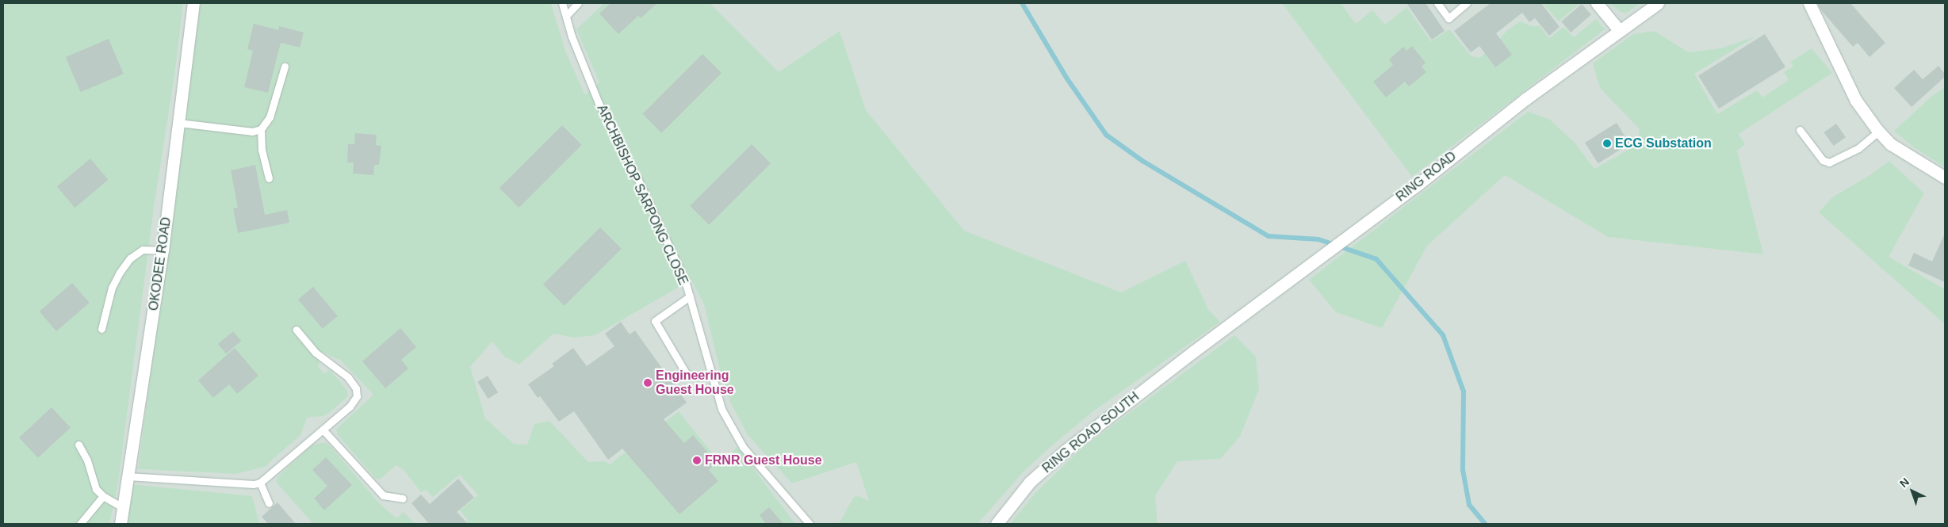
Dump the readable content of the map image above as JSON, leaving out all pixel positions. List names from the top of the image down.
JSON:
{
  "streets": {
    "street": ["RING ROAD", "OKODEE ROAD", "RING ROAD SOUTH"],
    "lane": ["ARCHBISHOP SARPONG CLOSE"]
  },
  "crossings": [
    ["RING ROAD", "RING ROAD SOUTH"]
  ],
  "places": ["ECG Substation", "Engineering Guest House", "FRNR Guest House"],
  "north": "top left"
}
